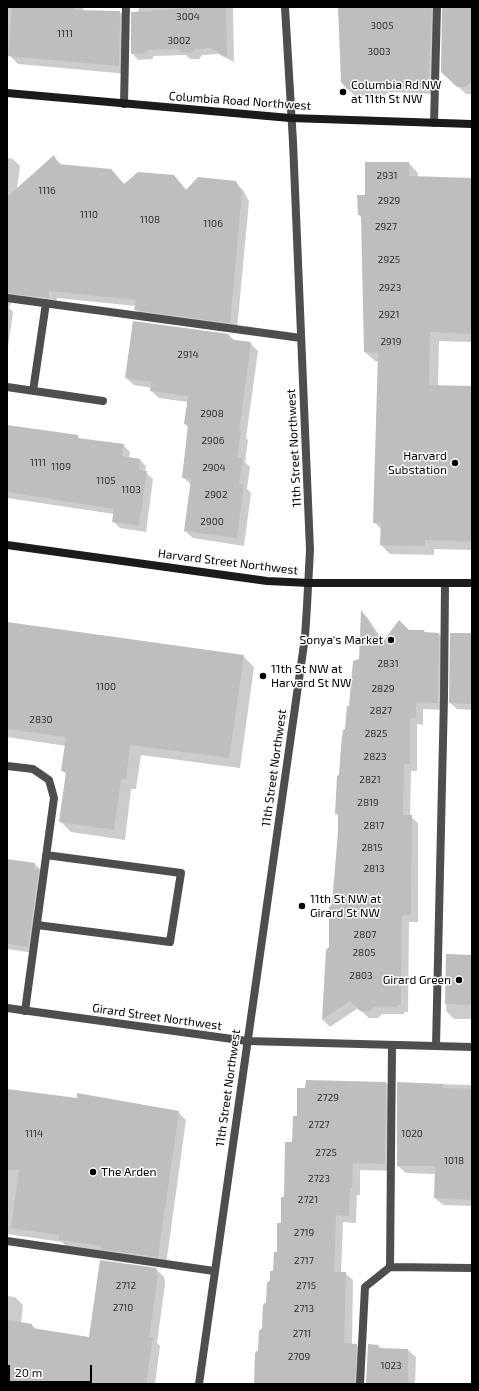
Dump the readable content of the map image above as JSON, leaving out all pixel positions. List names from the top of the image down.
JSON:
{
  "streets": {
    "main road": ["Columbia Road Northwest", "Harvard Street Northwest"],
    "street": ["11th Street Northwest", "Girard Street Northwest"]
  },
  "crossings": [
    ["Columbia Road Northwest", "11th Street Northwest"],
    ["11th Street Northwest", "Harvard Street Northwest"],
    ["11th Street Northwest", "Girard Street Northwest"]
  ],
  "places": [
    "Columbia Rd NW at 11th St NW",
    "Harvard Substation",
    "Sonya's Market",
    "11th St NW at Harvard St NW",
    "11th St NW at Girard St NW",
    "Girard Green",
    "The Arden"
  ],
  "house_numbers": [
    "3004",
    "3005",
    "1111",
    "3002",
    "3003",
    "2931",
    "1116",
    "2929",
    "1110",
    "1108",
    "1106",
    "2927",
    "2925",
    "2923",
    "2921",
    "2919",
    "2914",
    "2908",
    "2906",
    "1111",
    "1109",
    "2904",
    "1105",
    "1103",
    "2902",
    "2900",
    "2831",
    "1100",
    "2829",
    "2827",
    "2830",
    "2825",
    "2823",
    "2821",
    "2819",
    "2817",
    "2815",
    "2813",
    "2807",
    "2805",
    "2803",
    "2729",
    "2727",
    "1114",
    "1020",
    "2725",
    "1018",
    "2723",
    "2721",
    "2719",
    "2717",
    "2712",
    "2715",
    "2710",
    "2713",
    "2711",
    "2709",
    "1023"
  ],
  "scale_bar": "20 m"
}
